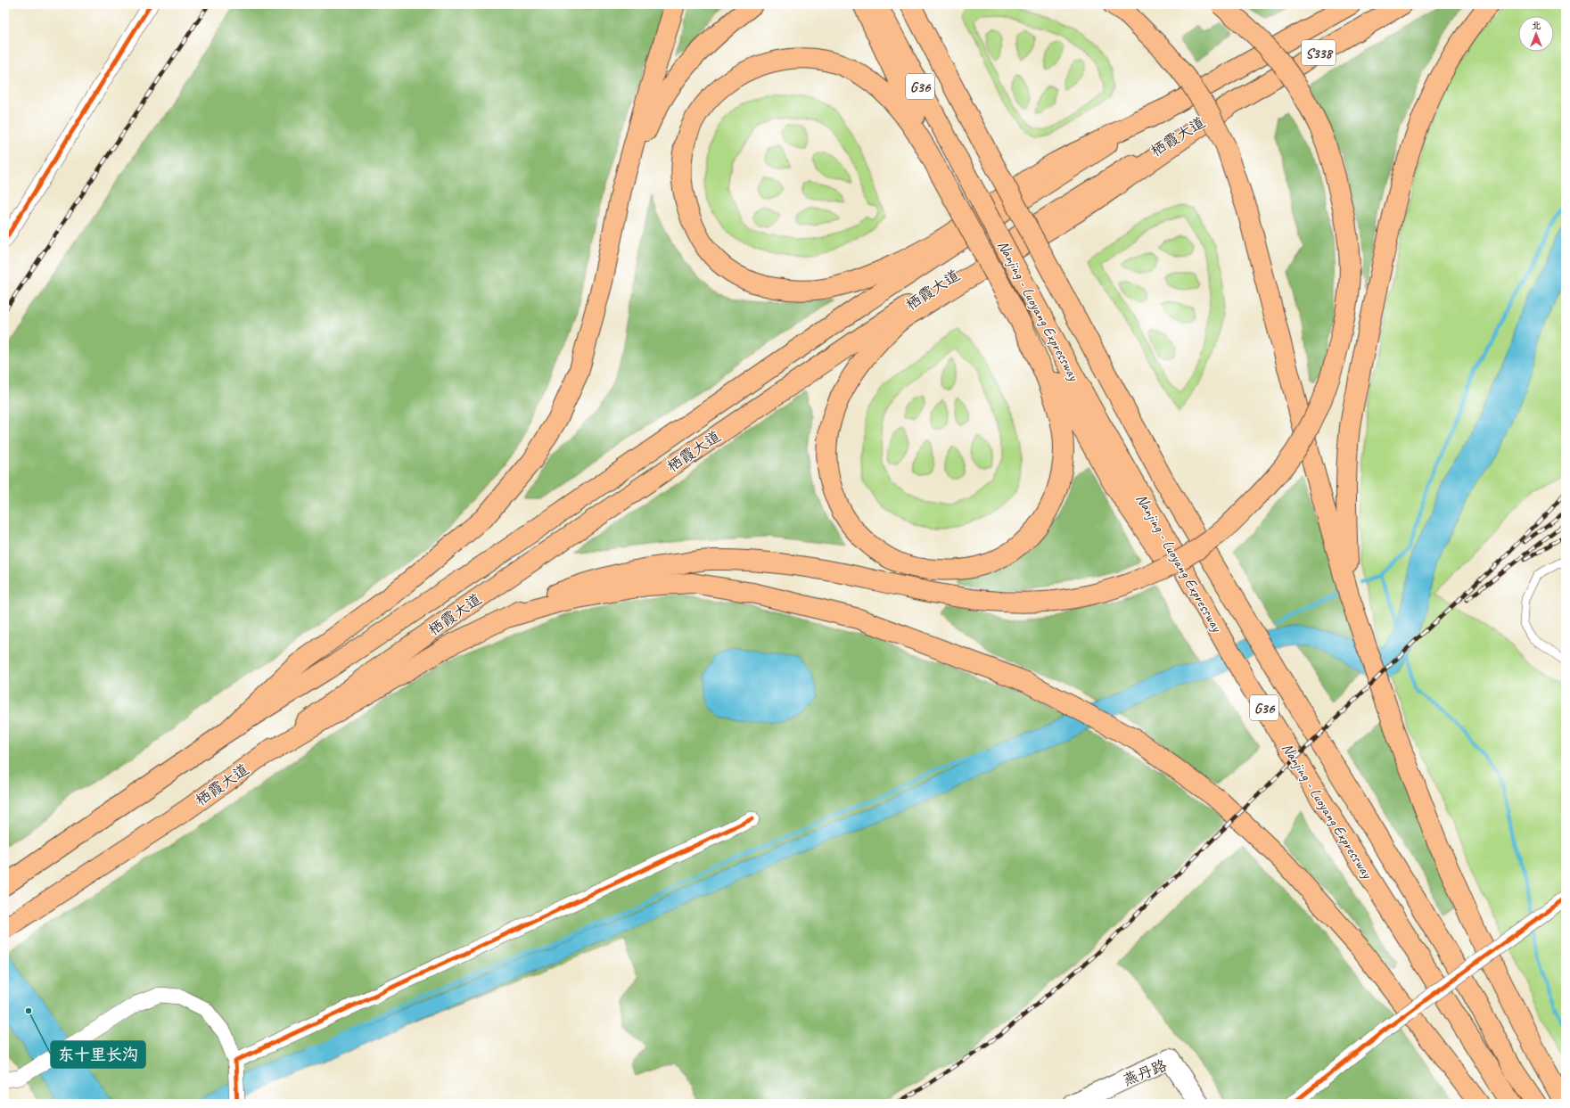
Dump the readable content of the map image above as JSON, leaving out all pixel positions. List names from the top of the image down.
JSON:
{
  "streets": {
    "highway": [
      "S338",
      "G36",
      "栖霞大道",
      "Nanjing - Luoyang Expressway"
    ],
    "street": ["燕丹路"]
  },
  "places": ["东十里长沟"],
  "north": "top"
}
